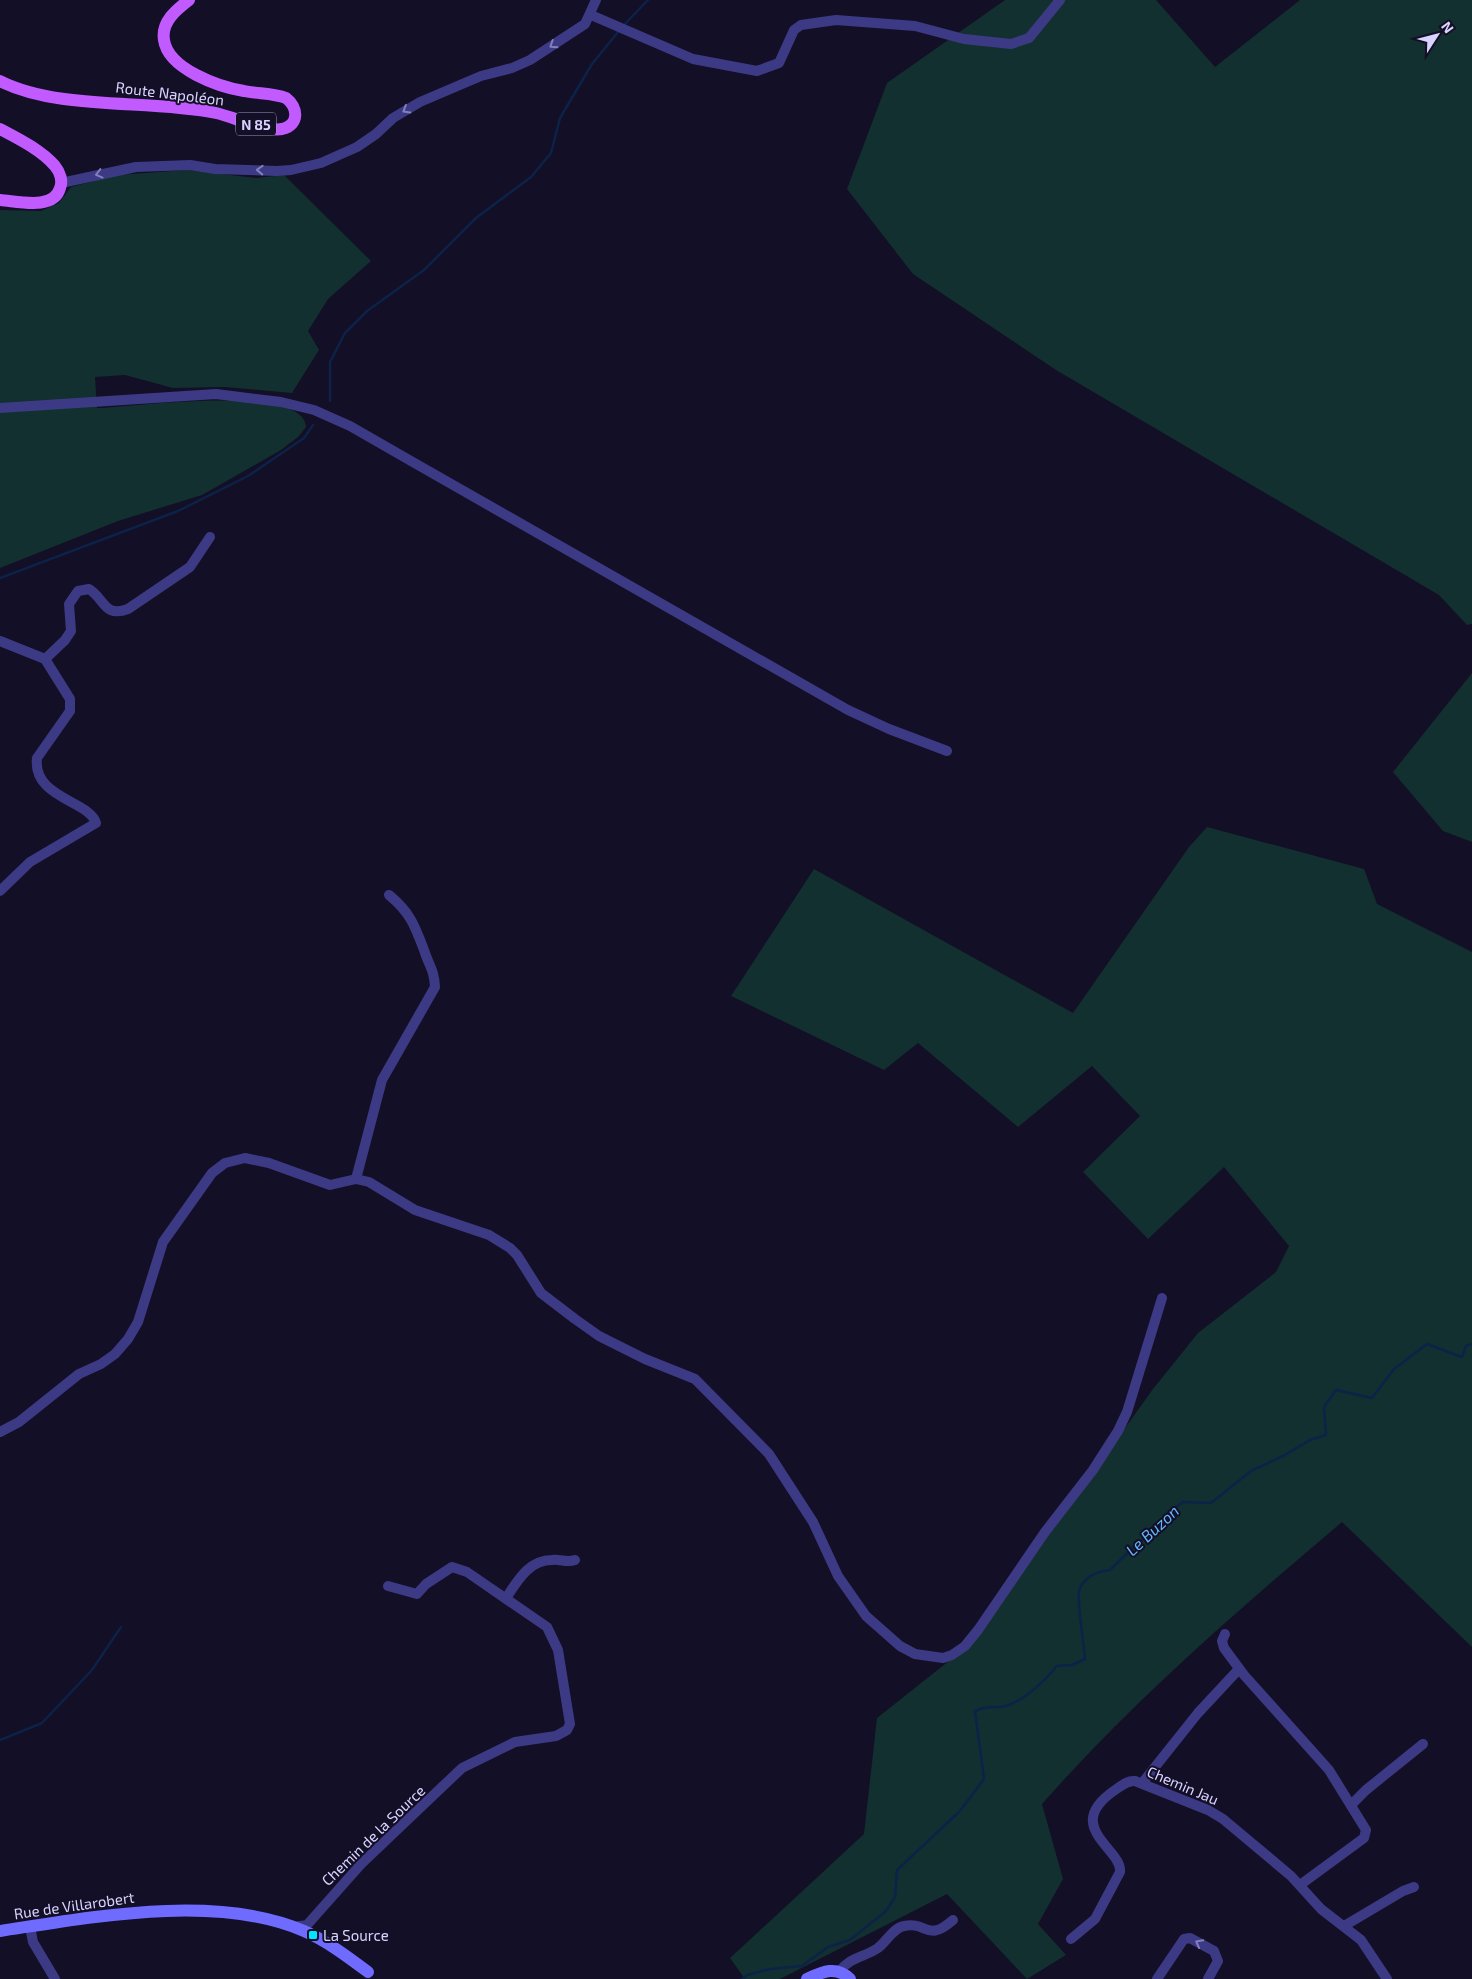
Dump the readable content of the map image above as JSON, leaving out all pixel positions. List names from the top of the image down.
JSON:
{
  "streets": {
    "main road": ["Route Napoléon", "N 85", "Rue de Villarobert"],
    "street": ["Chemin Jau", "Chemin de la Source"]
  },
  "crossings": [
    ["Chemin de la Source", "Rue de Villarobert"]
  ],
  "water": ["Le Buzon"],
  "places": {
    "transit": ["La Source"]
  },
  "north": "top right"
}
